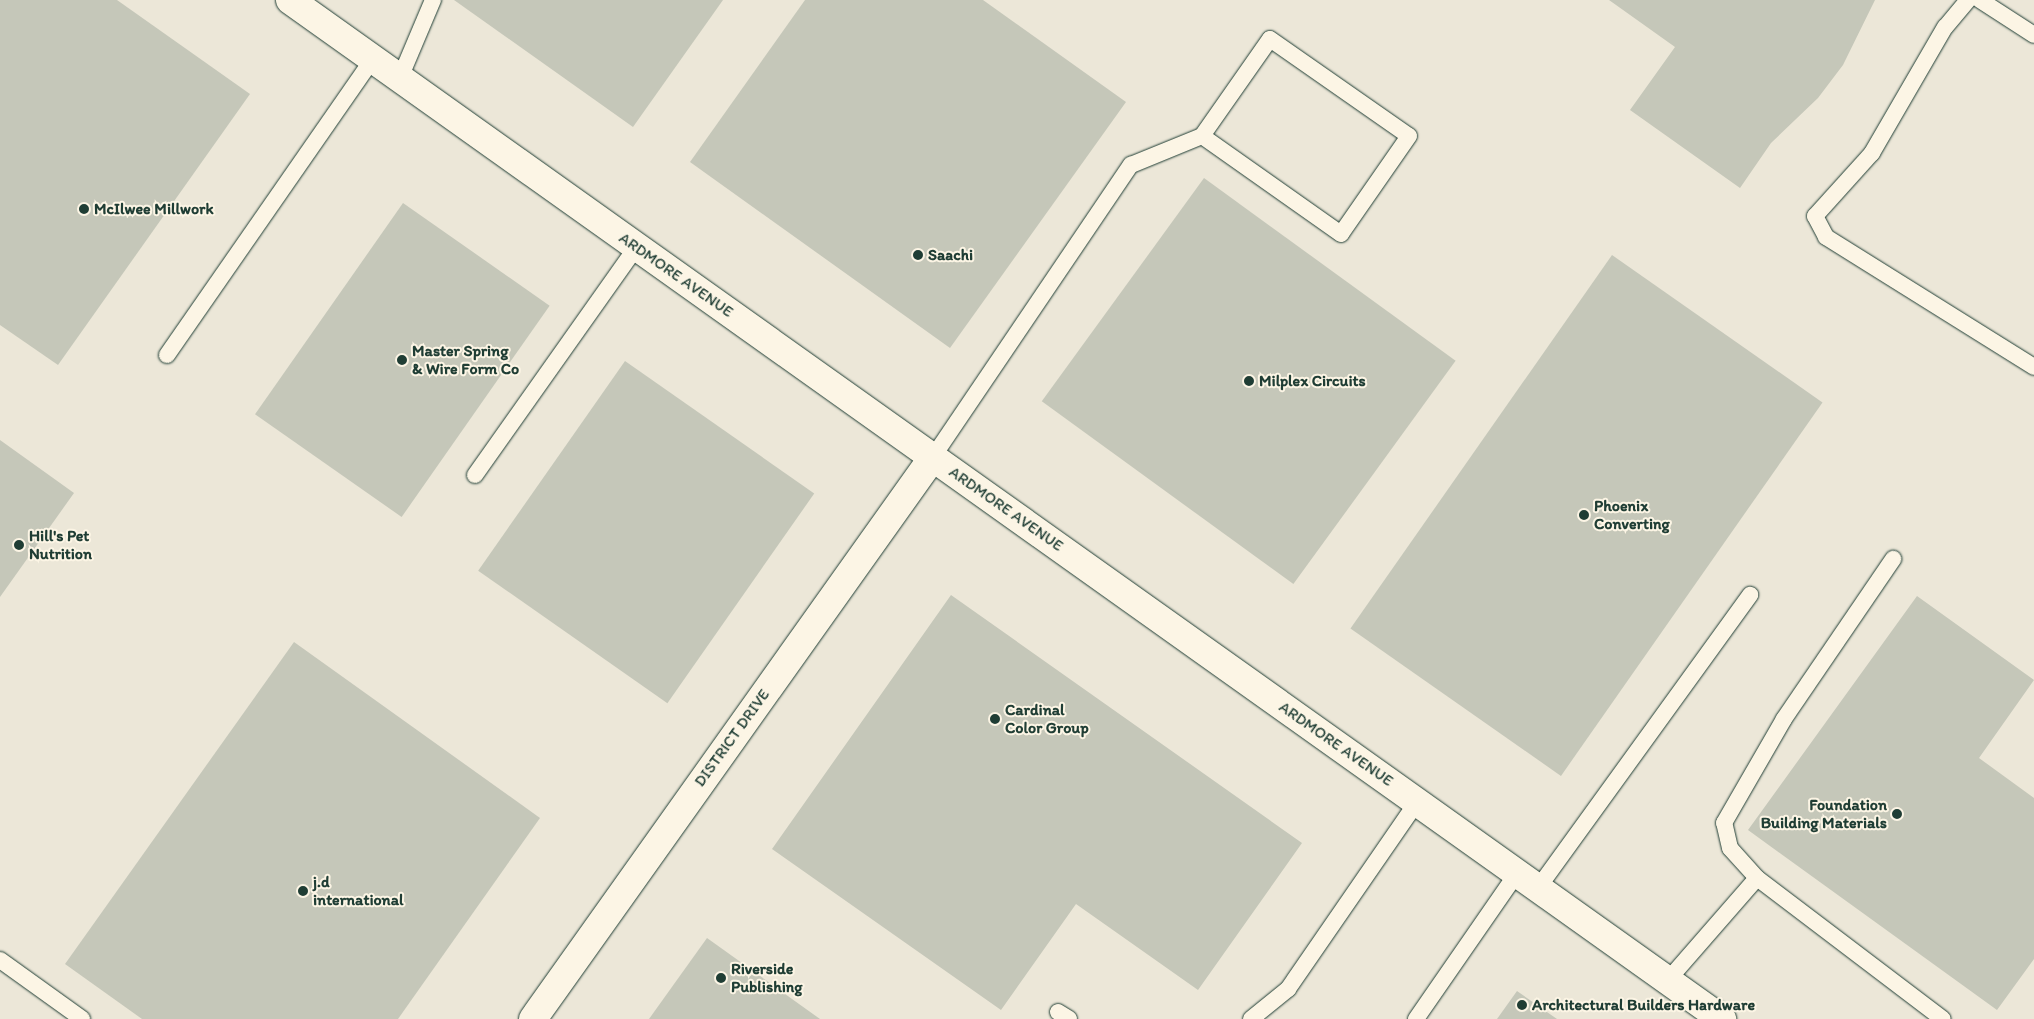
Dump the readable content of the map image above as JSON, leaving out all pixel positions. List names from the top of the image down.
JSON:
{
  "streets": {
    "street": ["ARDMORE AVENUE", "DISTRICT DRIVE"]
  },
  "crossings": [
    ["ARDMORE AVENUE", "DISTRICT DRIVE"]
  ],
  "places": [
    "McIlwee Millwork",
    "Saachi",
    "Master Spring & Wire Form Co",
    "Milplex Circuits",
    "Phoenix Converting",
    "Hill's Pet Nutrition",
    "Cardinal Color Group",
    "Foundation Building Materials",
    "j.d international",
    "Riverside Publishing",
    "Architectural Builders Hardware"
  ]
}
